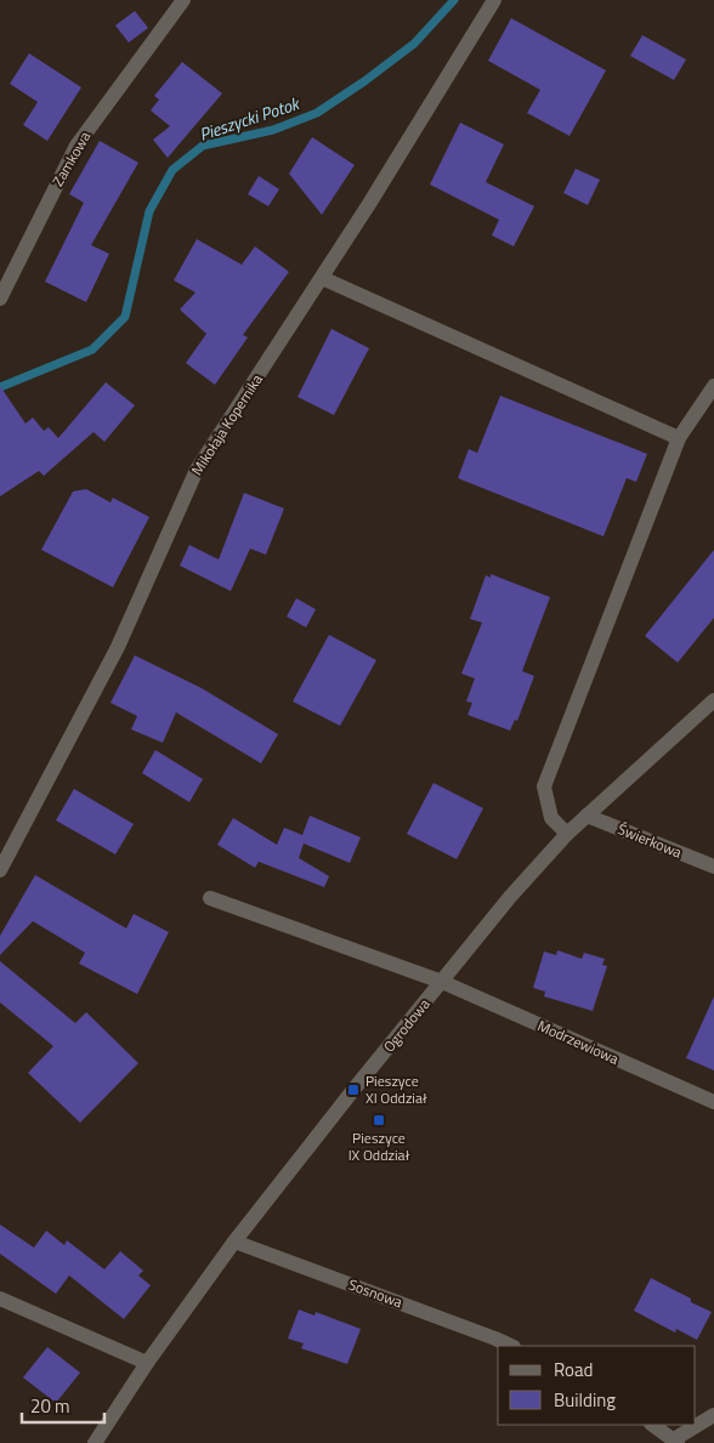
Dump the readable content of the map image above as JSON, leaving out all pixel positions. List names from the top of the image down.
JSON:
{
  "streets": {
    "street": [
      "Zamkowa",
      "Mikołaja Kopernika",
      "Świerkowa",
      "Ogrodowa",
      "Modrzewiowa",
      "Sosnowa"
    ]
  },
  "crossings": [
    ["Świerkowa", "Ogrodowa"],
    ["Ogrodowa", "Modrzewiowa"],
    ["Ogrodowa", "Sosnowa"]
  ],
  "water": ["Pieszycki Potok"],
  "places": {
    "transit": ["Pieszyce XI Oddział", "Pieszyce IX Oddział"]
  },
  "legend": ["Road", "Building"],
  "scale_bar": "20 m"
}
